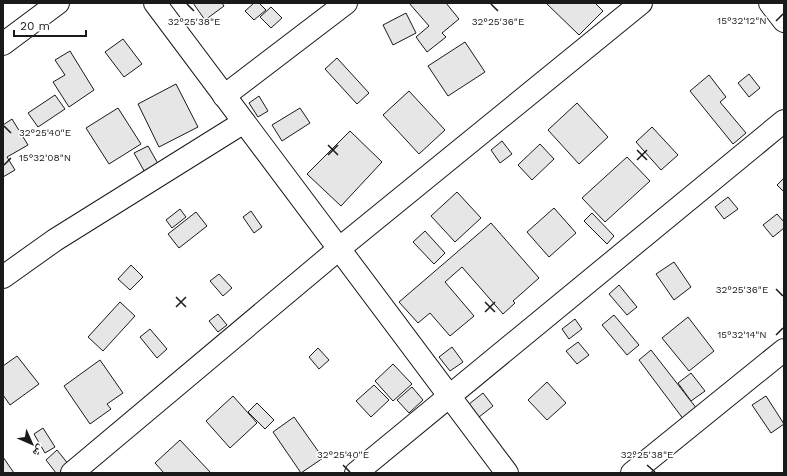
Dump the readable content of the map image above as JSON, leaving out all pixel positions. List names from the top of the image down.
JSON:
{
  "scale_bar": "20 m",
  "north": "bottom right",
  "coordinates": [
    "15°32'12\"N",
    "32°25'38\"E",
    "32°25'36\"E",
    "32°25'40\"E",
    "15°32'08\"N",
    "15°32'14\"N"
  ]
}
